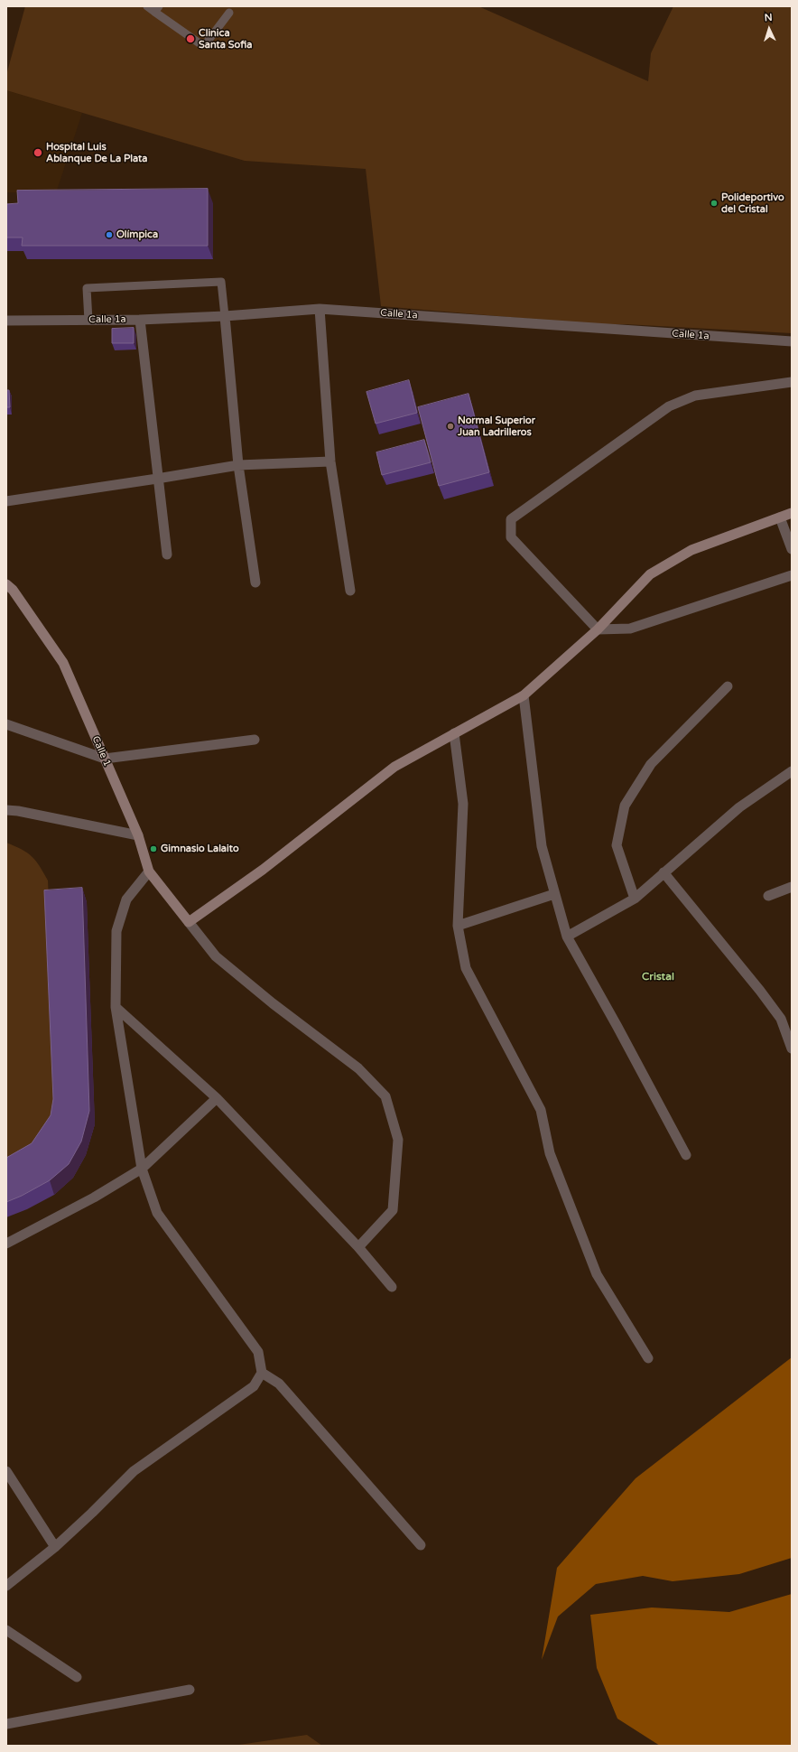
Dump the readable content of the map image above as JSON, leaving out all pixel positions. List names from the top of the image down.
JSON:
{
  "streets": {
    "main road": ["Calle 1"],
    "street": ["Calle 1a"]
  },
  "districts": ["Cristal"],
  "places": [
    "Clinica Santa Sofia",
    "Hospital Luis Ablanque De La Plata",
    "Polideportivo del Cristal",
    "Olímpica",
    "Normal Superior Juan Ladrilleros",
    "Gimnasio Lalaito"
  ],
  "north": "top"
}
